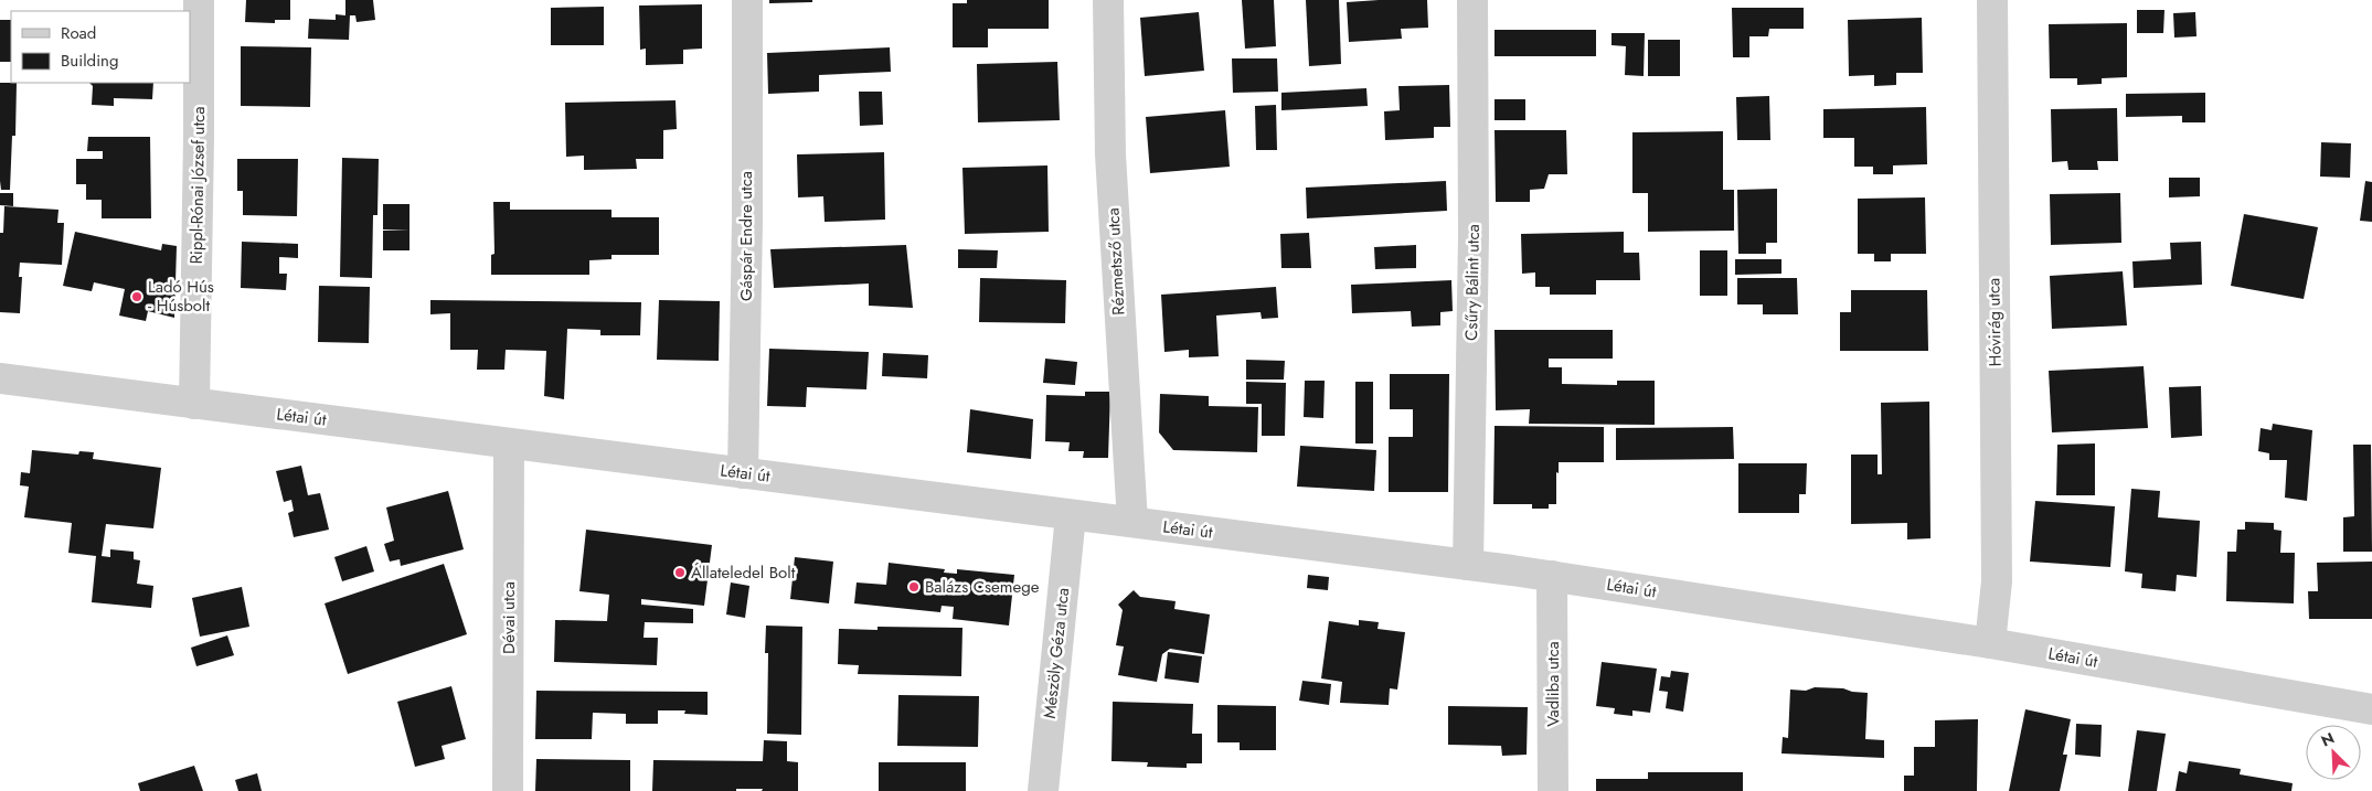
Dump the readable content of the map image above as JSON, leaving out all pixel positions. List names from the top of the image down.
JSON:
{
  "streets": {
    "street": [
      "Rippl-Rónai József utca",
      "Gáspár Endre utca",
      "Rézmetsző utca",
      "Csűry Bálint utca",
      "Hóvirág utca",
      "Létai út",
      "Dévai utca",
      "Mészöly Géza utca",
      "Vadliba utca"
    ]
  },
  "crossings": [
    ["Rippl-Rónai József utca", "Létai út"],
    ["Gáspár Endre utca", "Létai út"],
    ["Rézmetsző utca", "Létai út"],
    ["Csűry Bálint utca", "Létai út"],
    ["Hóvirág utca", "Létai út"],
    ["Létai út", "Dévai utca"],
    ["Létai út", "Mészöly Géza utca"],
    ["Létai út", "Vadliba utca"]
  ],
  "places": ["Ladó Hús - Húsbolt", "Állateledel Bolt", "Balázs Csemege"],
  "legend": ["Road", "Building"],
  "north": "top left"
}
